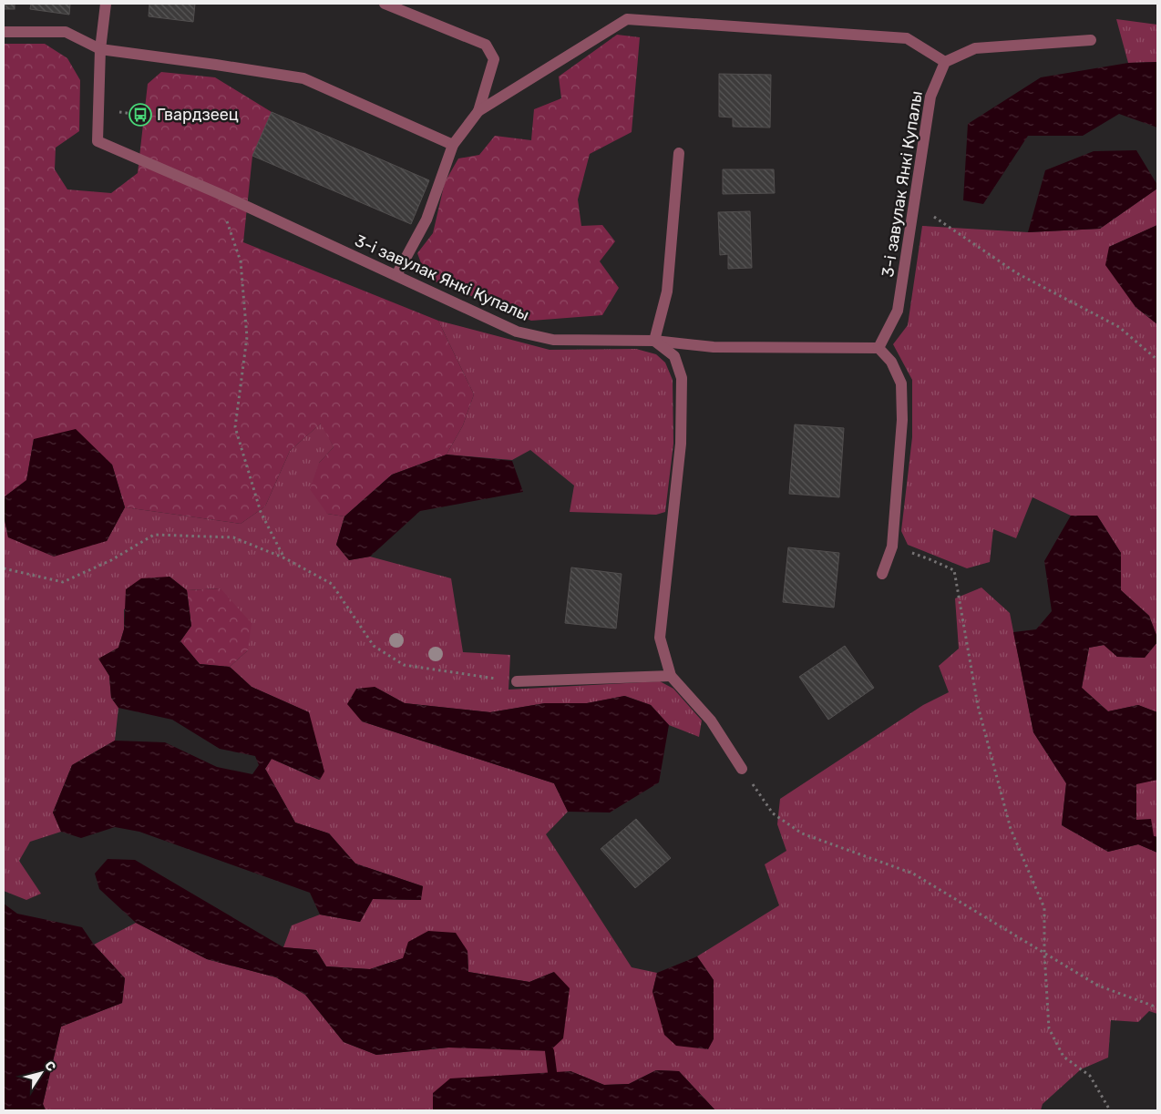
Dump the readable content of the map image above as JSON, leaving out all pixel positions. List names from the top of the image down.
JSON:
{
  "streets": {
    "street": ["3-і завулак Янкі Купалы"]
  },
  "places": {
    "bus stop": ["Гвардзеец"]
  },
  "north": "top right"
}
